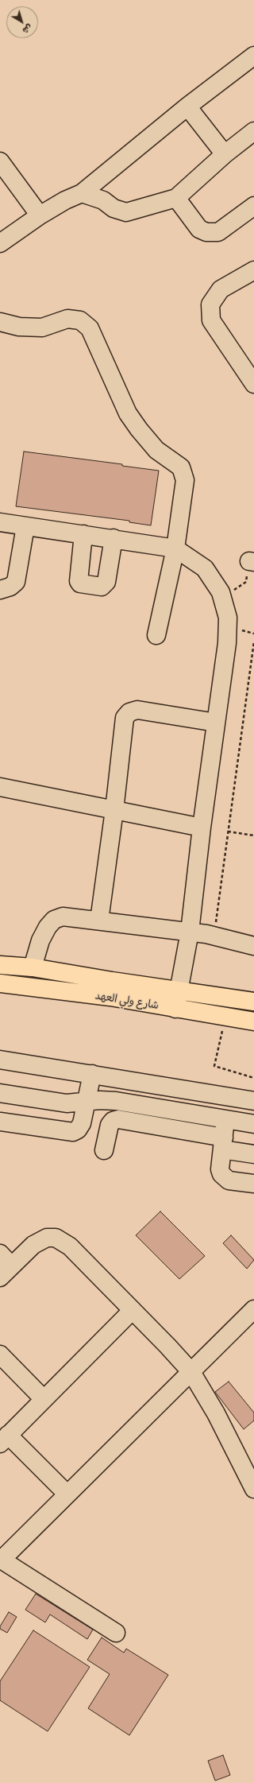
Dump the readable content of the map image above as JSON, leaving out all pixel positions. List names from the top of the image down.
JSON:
{
  "streets": {
    "main road": ["شارع ولي العهد"]
  },
  "north": "bottom right"
}
